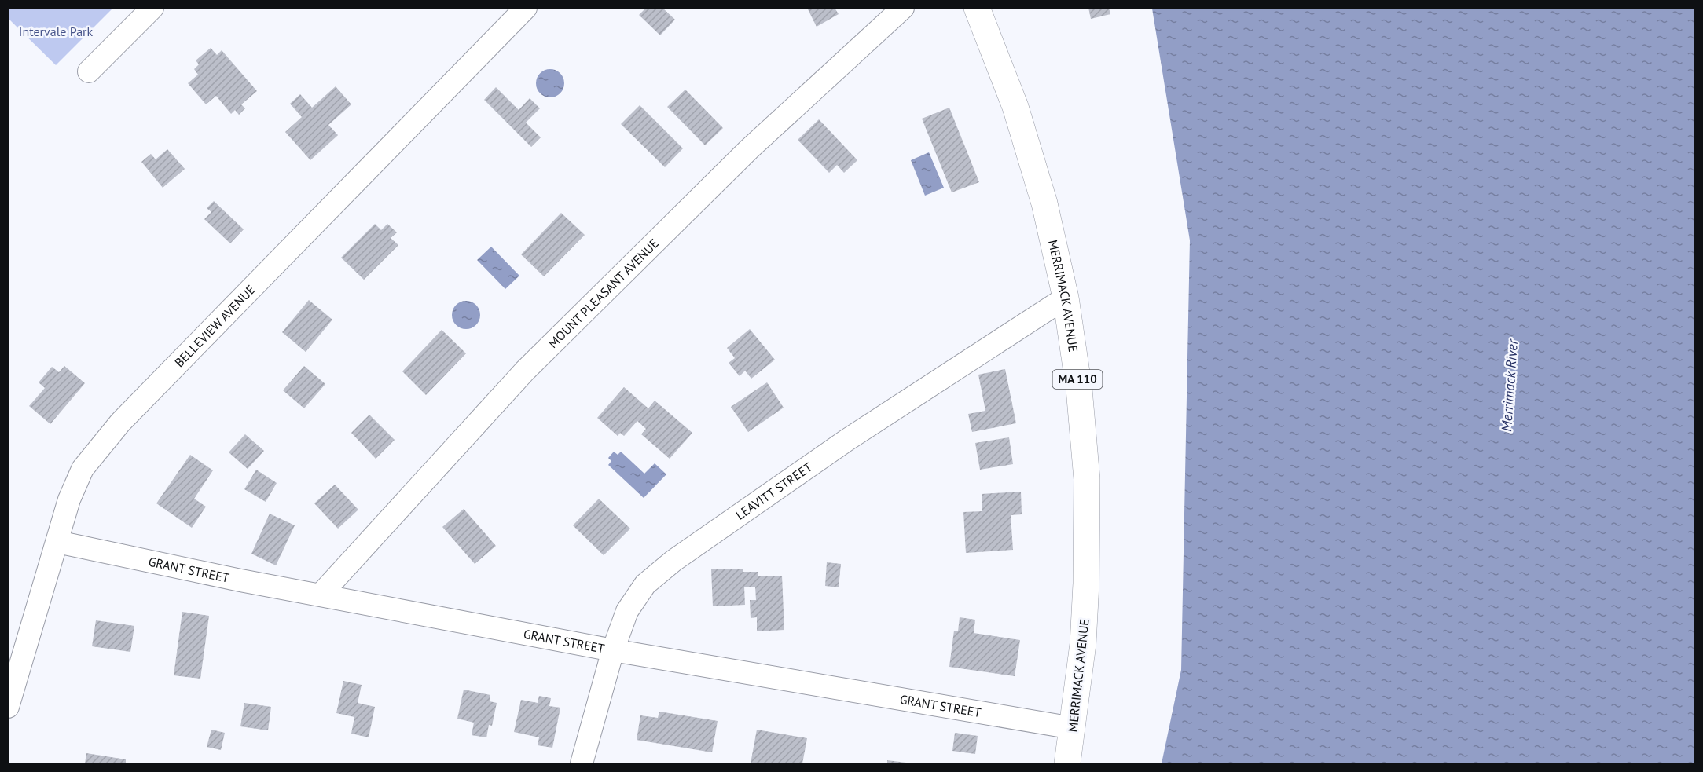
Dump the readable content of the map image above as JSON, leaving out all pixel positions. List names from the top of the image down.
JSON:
{
  "streets": {
    "main road": ["MERRIMACK AVENUE", "MA 110"],
    "street": [
      "MOUNT PLEASANT AVENUE",
      "BELLEVIEW AVENUE",
      "LEAVITT STREET",
      "GRANT STREET"
    ]
  },
  "crossings": [
    ["MOUNT PLEASANT AVENUE", "GRANT STREET"],
    ["MERRIMACK AVENUE", "LEAVITT STREET"],
    ["MERRIMACK AVENUE", "GRANT STREET"],
    ["BELLEVIEW AVENUE", "GRANT STREET"],
    ["LEAVITT STREET", "GRANT STREET"]
  ],
  "water": ["Merrimack River"],
  "parks": ["Intervale Park"]
}
